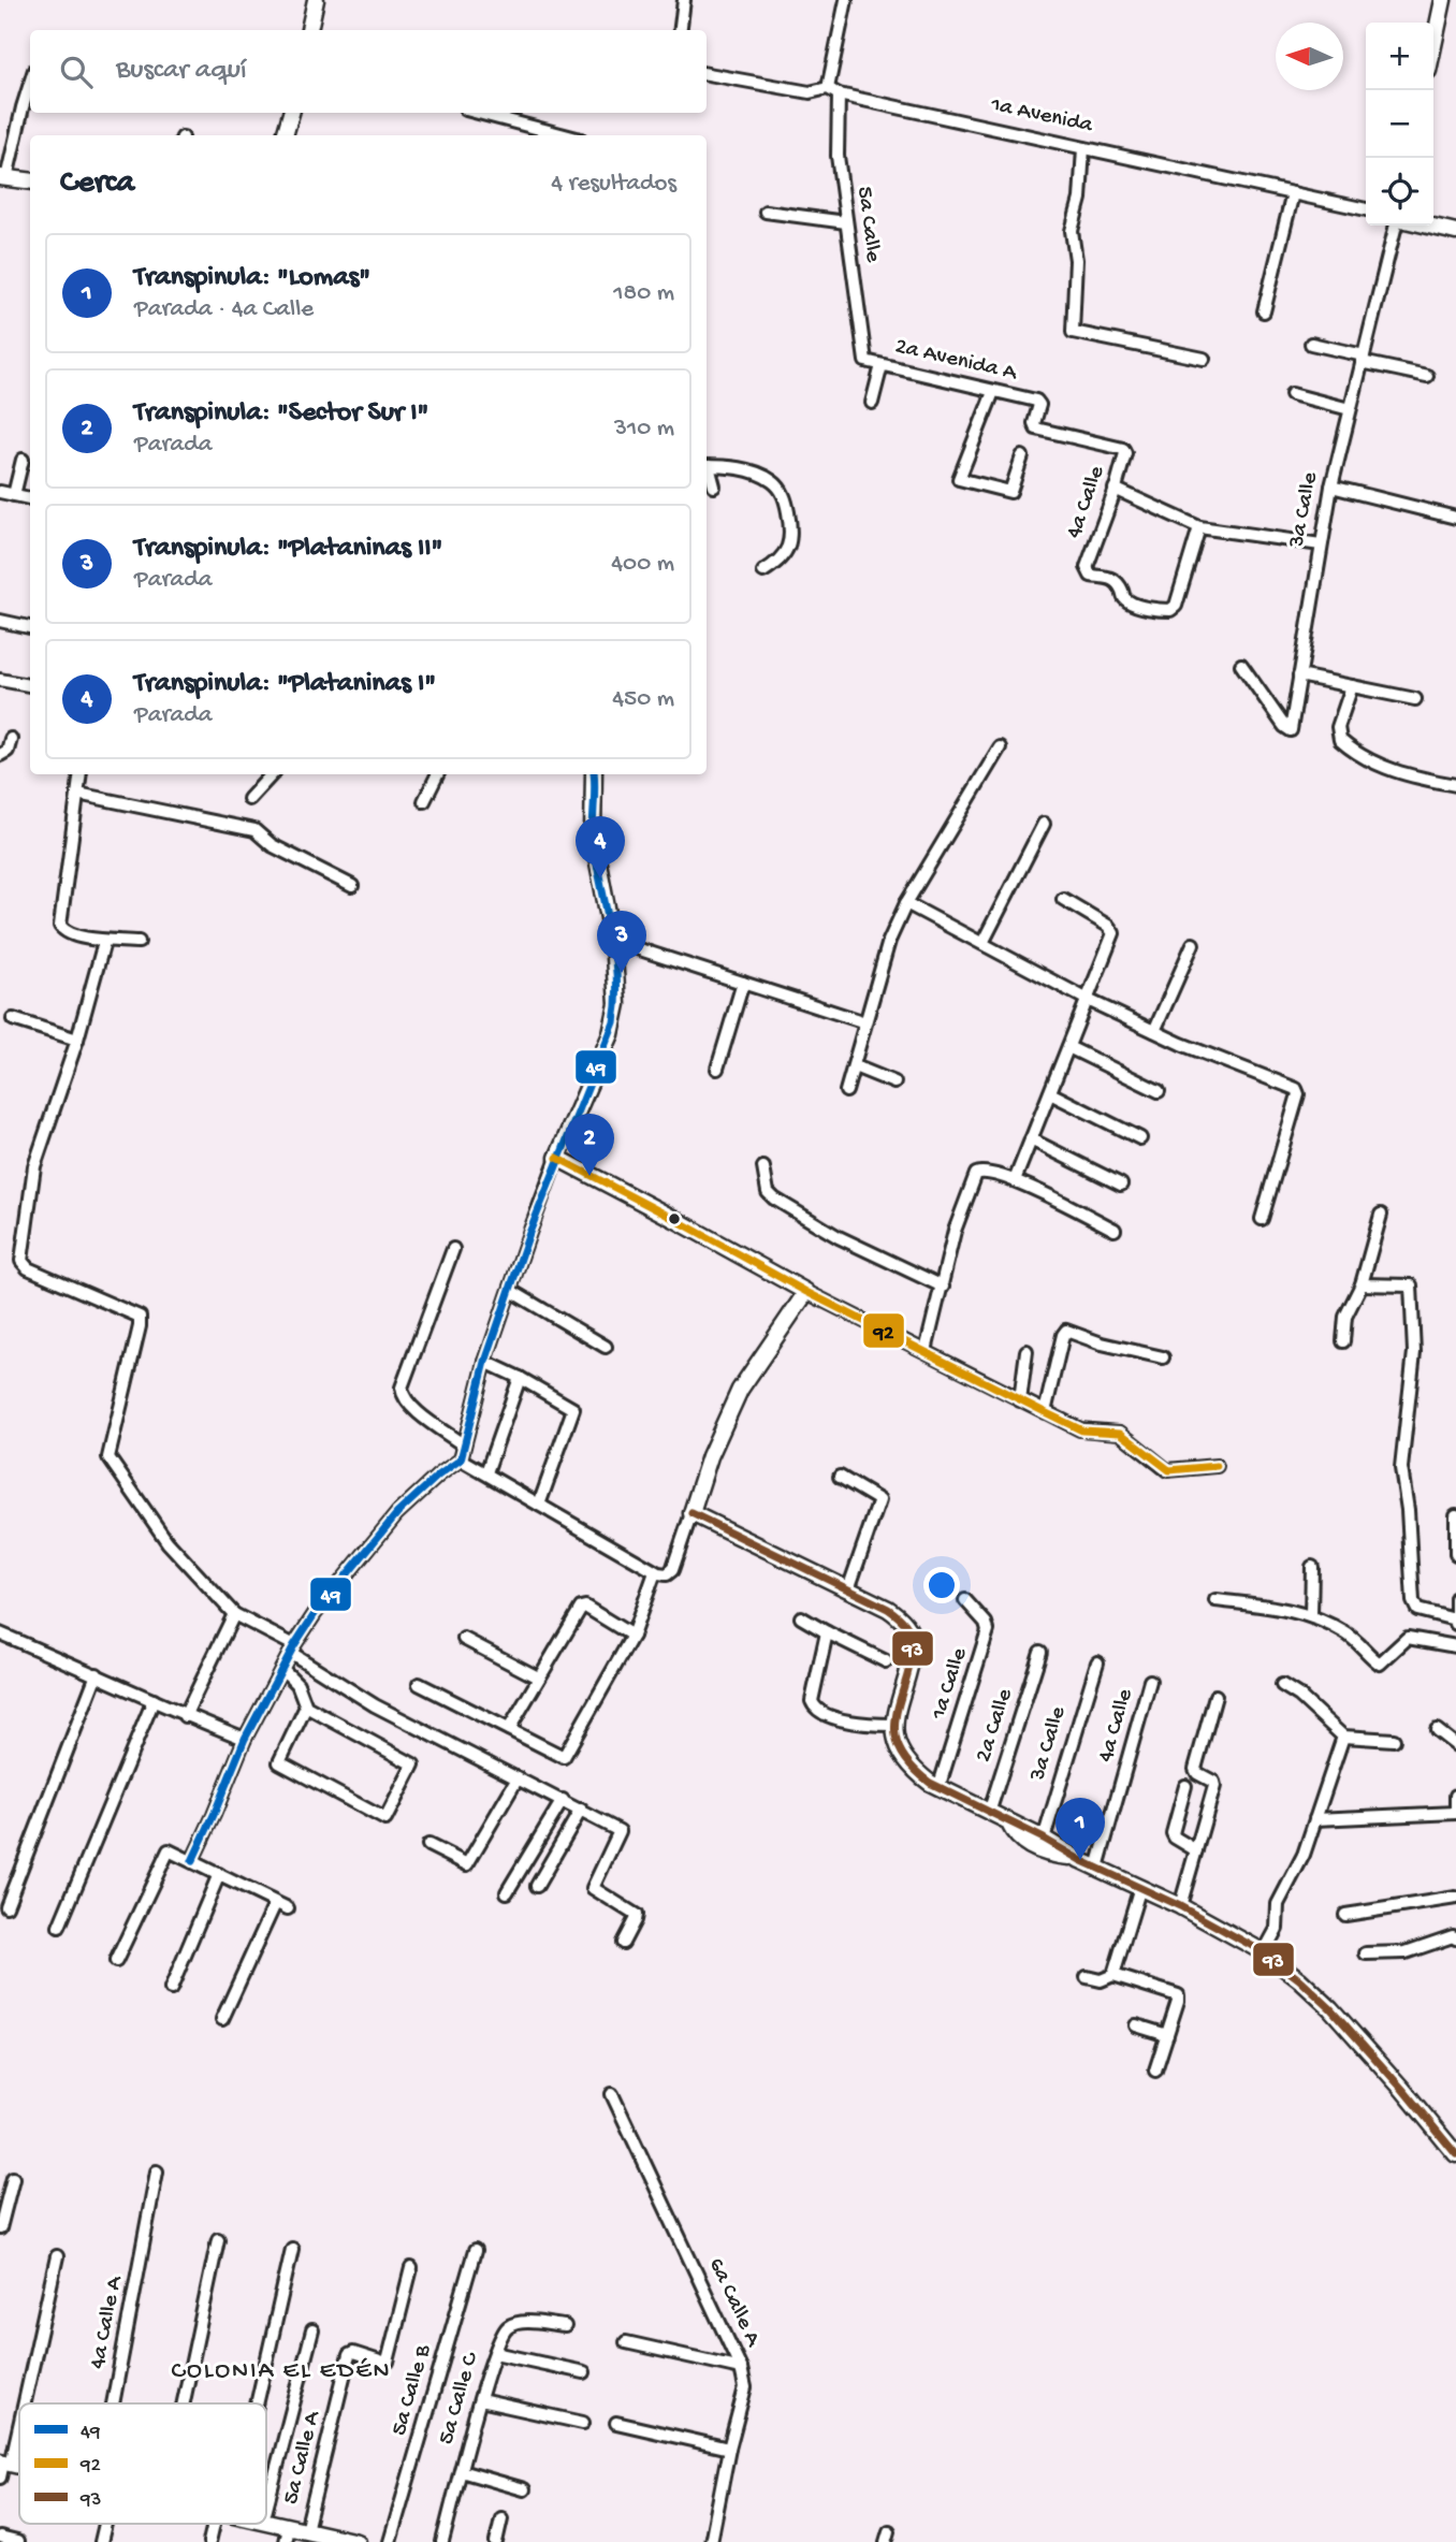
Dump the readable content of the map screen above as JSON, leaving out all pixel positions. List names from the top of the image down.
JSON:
{
  "streets": {
    "street": [
      "1a Avenida",
      "5a Calle",
      "2a Avenida A",
      "4a Calle",
      "3a Calle",
      "1a Calle",
      "2a Calle",
      "6a Calle A",
      "4a Calle A",
      "5a Calle B",
      "5a Calle C",
      "5a Calle A"
    ]
  },
  "crossings": [
    ["1a Avenida", "5a Calle"],
    ["5a Calle", "2a Avenida A"],
    ["2a Avenida A", "4a Calle"]
  ],
  "districts": ["COLONIA EL EDÉN"],
  "lines": ["transit line 49", "transit line 92", "transit line 93"],
  "legend": ["49", "92", "93"],
  "north": "left",
  "page": {
    "map_buttons": ["+", "−"],
    "search": "Buscar aquí",
    "heading": ["Cerca", "4 resultados"],
    "list": [
      {
        "mark": "1",
        "name": "Transpinula: \"Lomas\"",
        "note": "Parada · 4a Calle",
        "value": "180 m"
      },
      {
        "mark": "2",
        "name": "Transpinula: \"Sector Sur I\"",
        "note": "Parada",
        "value": "310 m"
      },
      {
        "mark": "3",
        "name": "Transpinula: \"Plataninas II\"",
        "note": "Parada",
        "value": "400 m"
      },
      {
        "mark": "4",
        "name": "Transpinula: \"Plataninas I\"",
        "note": "Parada",
        "value": "450 m"
      }
    ],
    "pins": [
      "4",
      "3",
      "2",
      "1"
    ]
  }
}
